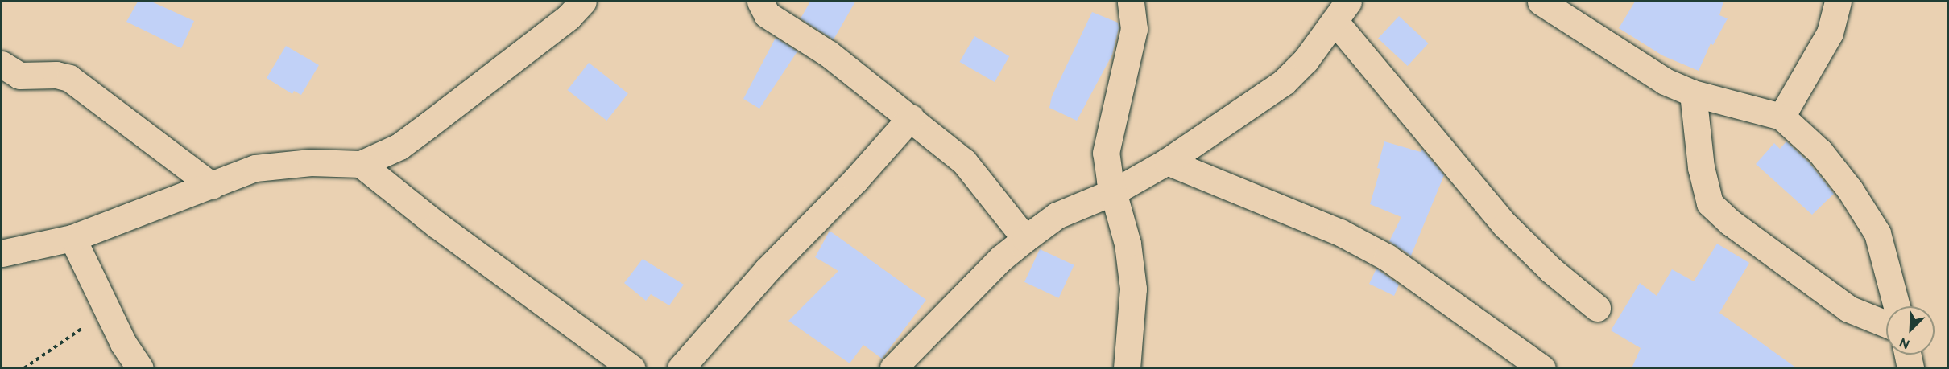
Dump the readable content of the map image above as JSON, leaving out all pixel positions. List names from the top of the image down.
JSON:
{
  "north": "bottom left"
}
